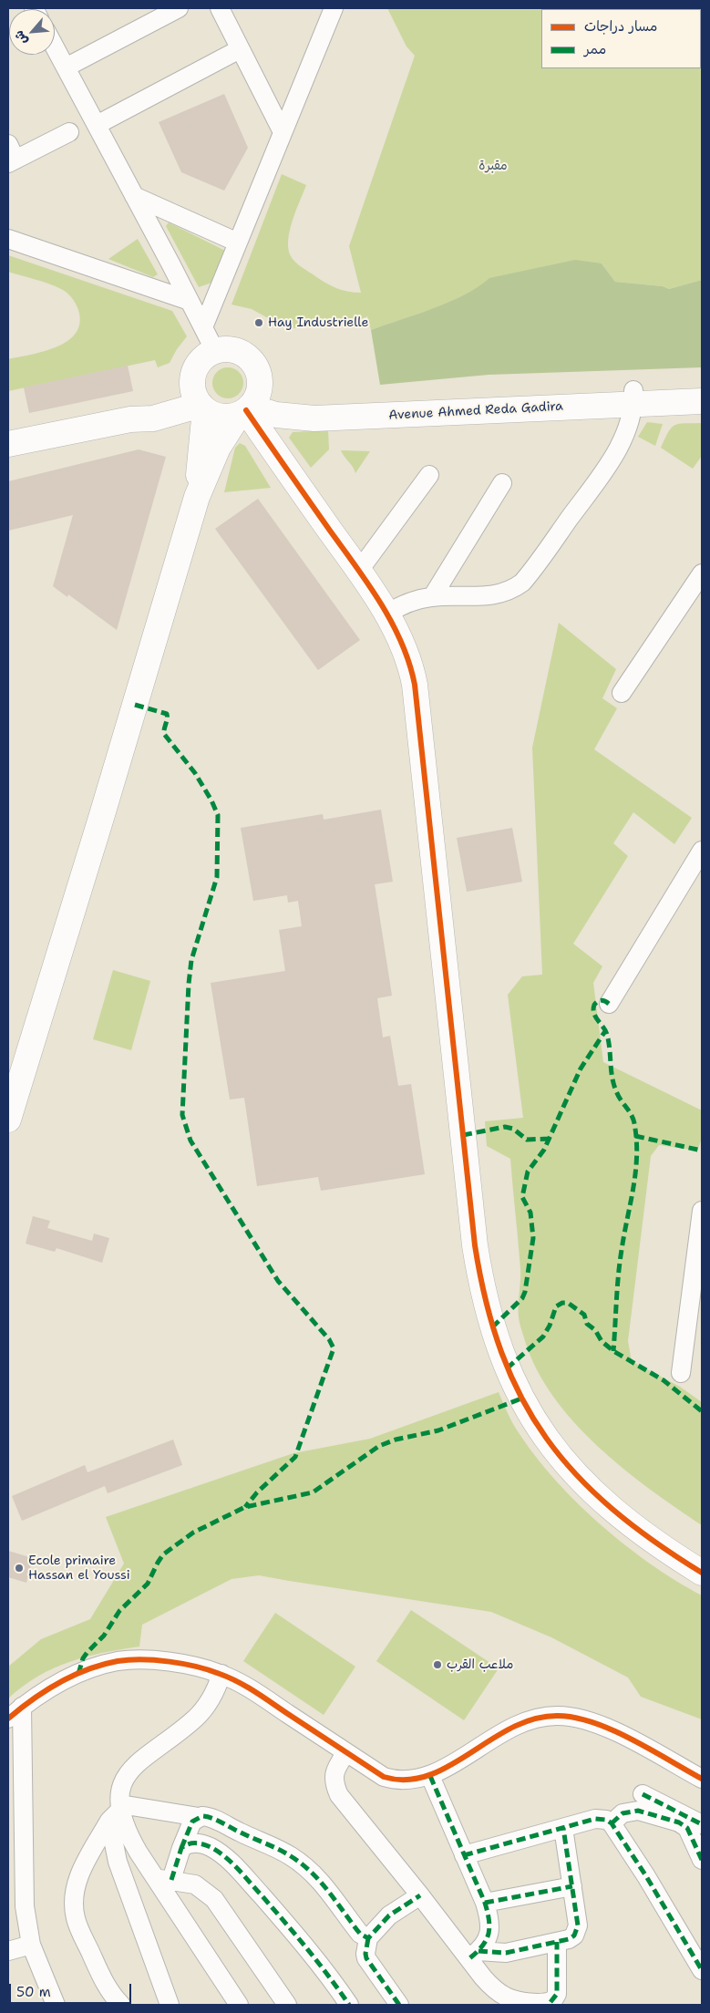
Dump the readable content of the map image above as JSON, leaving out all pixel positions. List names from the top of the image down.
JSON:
{
  "streets": {
    "street": ["Avenue Ahmed Reda Gadira"]
  },
  "parks": ["مقبرة"],
  "places": ["Hay Industrielle", "Ecole primaire Hassan el Youssi", "ملاعب القرب"],
  "legend": ["مسار دراجات", "ممر"],
  "scale_bar": "50 m",
  "north": "bottom left"
}
